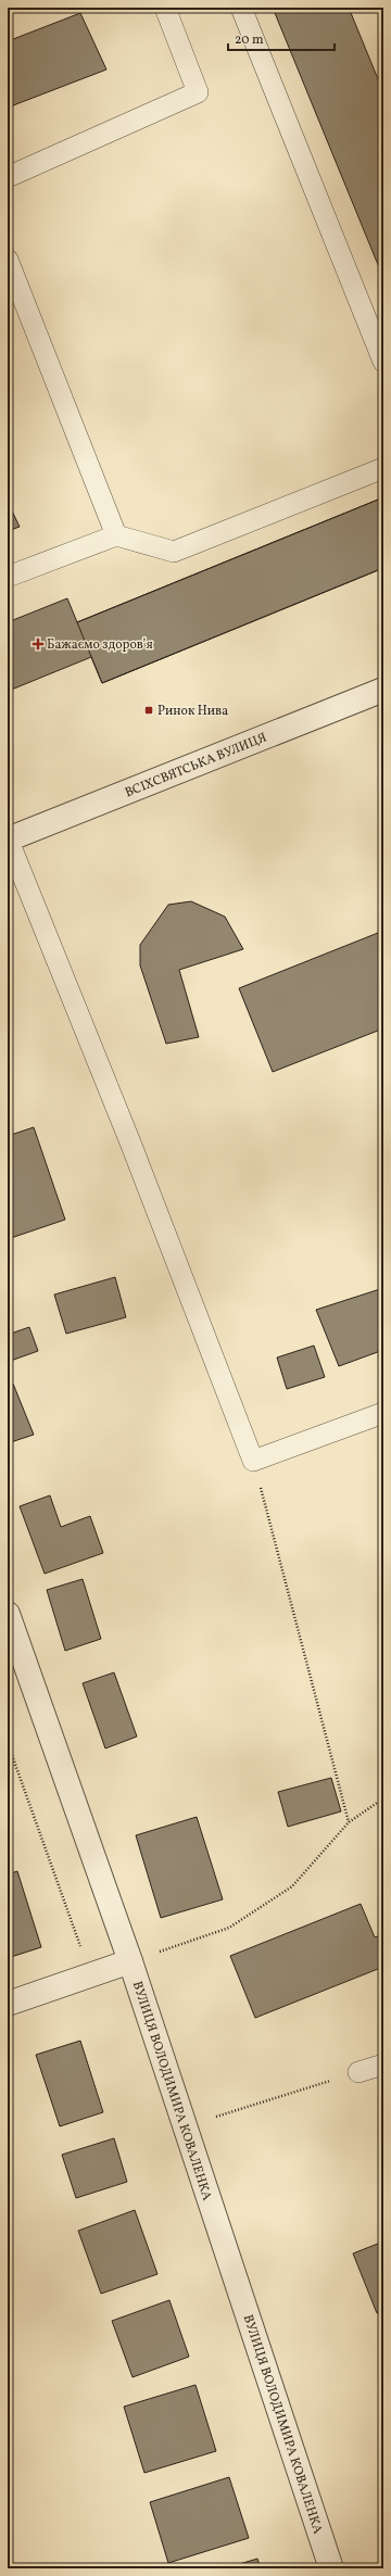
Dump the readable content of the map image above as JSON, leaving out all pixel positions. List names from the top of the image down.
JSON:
{
  "streets": {
    "street": ["ВСІХСВЯТСЬКА ВУЛИЦЯ", "ВУЛИЦЯ ВОЛОДИМИРА КОВАЛЕНКА"]
  },
  "places": {
    "health": ["Бажаємо здоровʼя"],
    "transit": ["Ринок Нива"]
  },
  "scale_bar": "20 m"
}
